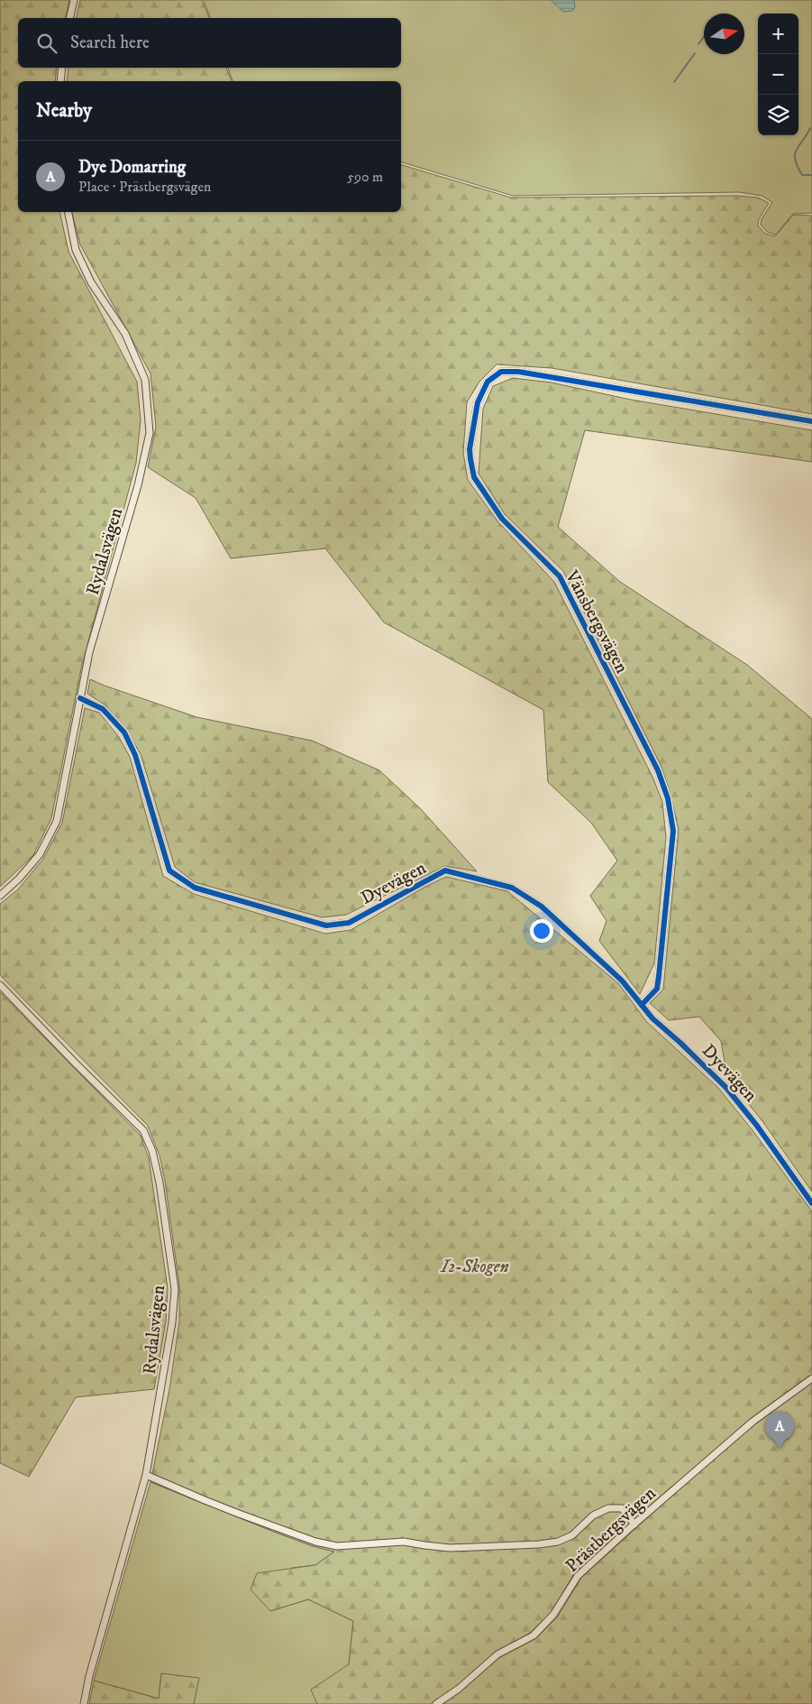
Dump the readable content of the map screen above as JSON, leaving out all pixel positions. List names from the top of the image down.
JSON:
{
  "streets": {
    "street": [
      "Rydalsvägen",
      "Vänsbergsvägen",
      "Dyevägen",
      "Prästbergsvägen"
    ]
  },
  "crossings": [
    ["Rydalsvägen", "Dyevägen"],
    ["Vänsbergsvägen", "Dyevägen"]
  ],
  "parks": ["I2-Skogen"],
  "north": "right",
  "page": {
    "map_buttons": ["+", "−"],
    "search": "Search here",
    "heading": "Nearby",
    "list": [
      {
        "mark": "A",
        "name": "Dye Domarring",
        "note": "Place · Prästbergsvägen",
        "value": "590 m"
      }
    ],
    "pins": "A"
  }
}
